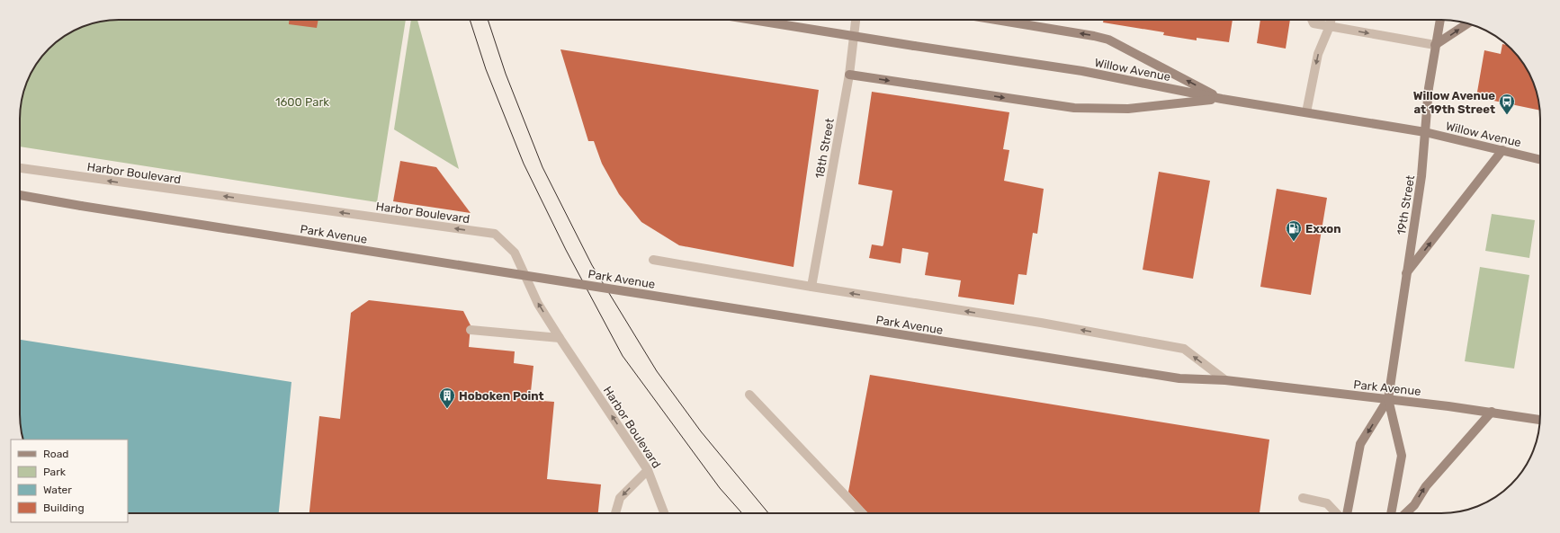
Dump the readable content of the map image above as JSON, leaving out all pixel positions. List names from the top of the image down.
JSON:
{
  "streets": {
    "main road": ["Willow Avenue", "19th Street", "Park Avenue"],
    "street": ["18th Street", "Harbor Boulevard"]
  },
  "crossings": [
    ["Willow Avenue", "19th Street"],
    ["18th Street", "Park Avenue"],
    ["19th Street", "Park Avenue"]
  ],
  "one_way": ["Harbor Boulevard"],
  "parks": ["1600 Park"],
  "places": {
    "bus stop": ["Willow Avenue at 19th Street"],
    "fuel station": ["Exxon"],
    "building": ["Hoboken Point"]
  },
  "legend": [
    "Road",
    "Park",
    "Water",
    "Building"
  ]
}
